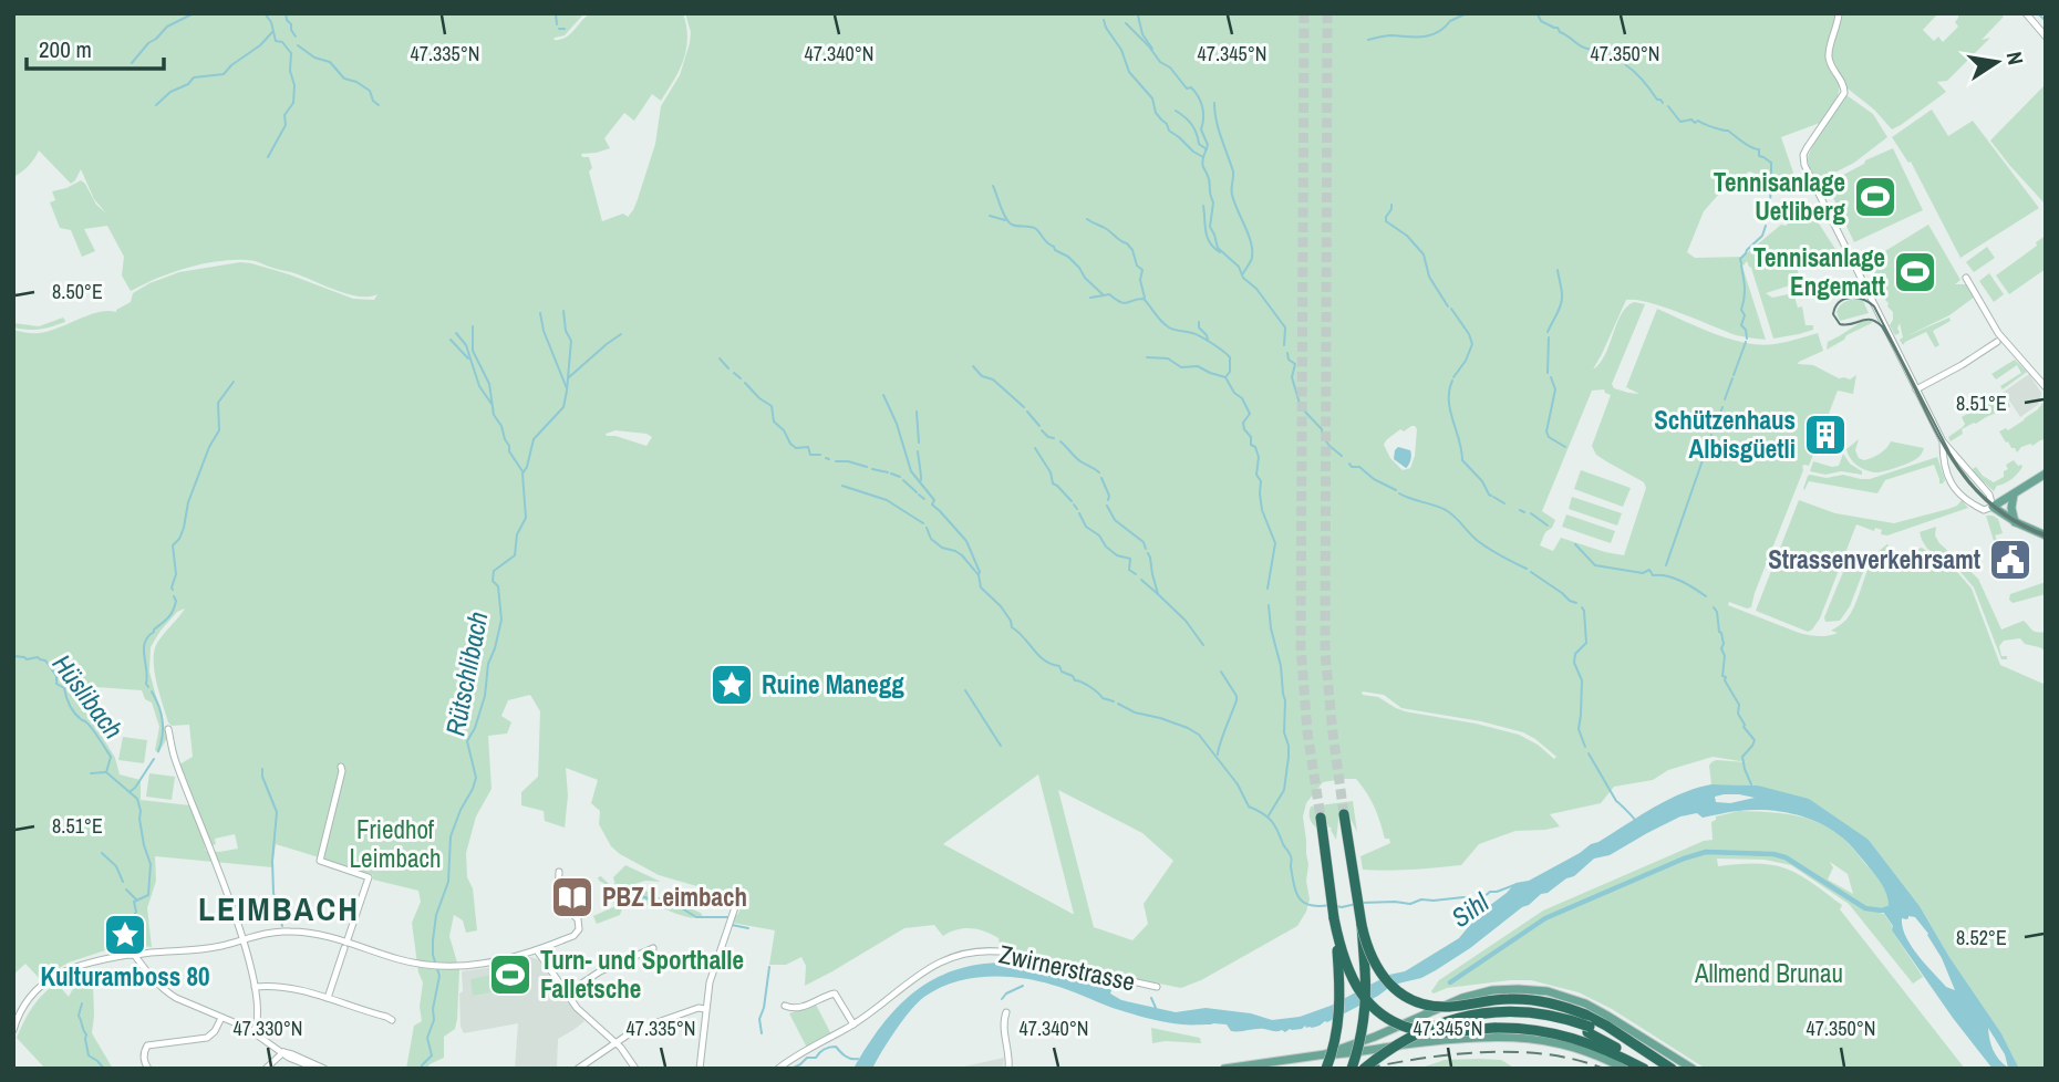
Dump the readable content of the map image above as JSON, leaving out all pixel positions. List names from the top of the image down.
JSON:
{
  "streets": {
    "street": ["Zwirnerstrasse"]
  },
  "districts": ["LEIMBACH"],
  "water": ["Rütschlibach", "Hüslibach", "Sihl"],
  "parks": ["Friedhof Leimbach", "Allmend Brunau"],
  "places": {
    "sports": ["Tennisanlage Uetliberg", "Tennisanlage Engematt", "Turn- und Sporthalle Falletsche"],
    "building": ["Schützenhaus Albisgüetli"],
    "public building": ["Strassenverkehrsamt"],
    "place": ["Ruine Manegg", "Kulturamboss 80"],
    "library": ["PBZ Leimbach"]
  },
  "scale_bar": "200 m",
  "north": "right",
  "coordinates": [
    "47.335°N",
    "47.340°N",
    "47.345°N",
    "47.350°N",
    "8.50°E",
    "8.51°E",
    "8.52°E",
    "47.330°N"
  ]
}
